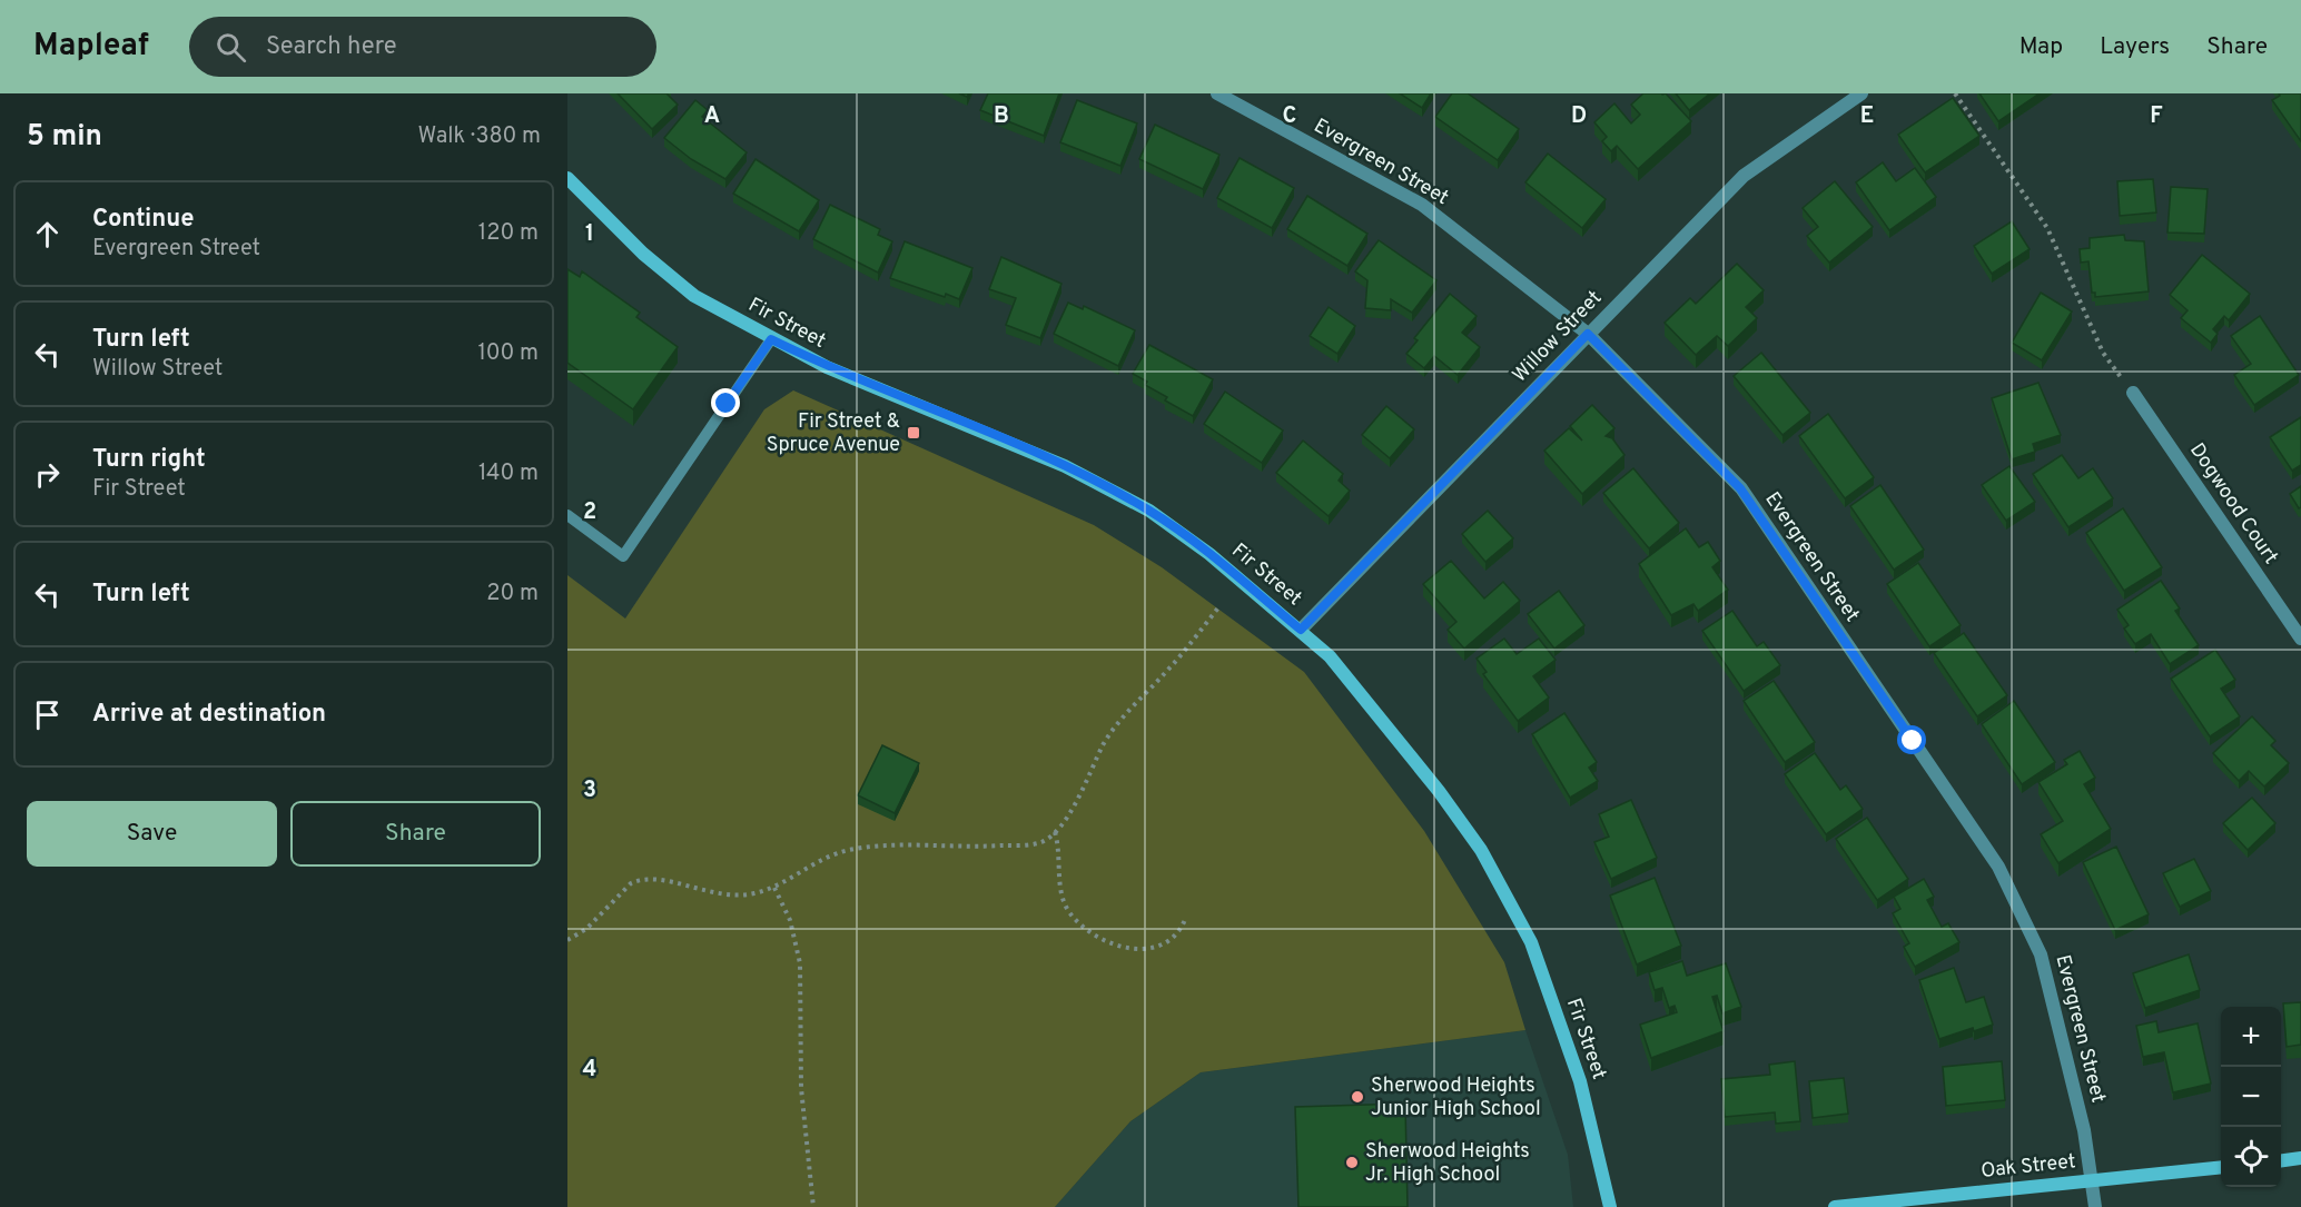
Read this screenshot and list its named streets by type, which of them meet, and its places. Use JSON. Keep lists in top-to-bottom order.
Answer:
{
  "streets": {
    "street": [
      "Evergreen Street",
      "Fir Street",
      "Willow Street",
      "Dogwood Court",
      "Oak Street"
    ]
  },
  "crossings": [
    ["Evergreen Street", "Willow Street"],
    ["Evergreen Street", "Oak Street"],
    ["Fir Street", "Willow Street"]
  ],
  "places": {
    "transit": ["Fir Street & Spruce Avenue"],
    "other": ["Sherwood Heights Junior High School", "Sherwood Heights Jr. High School"]
  },
  "page": {
    "header": "Mapleaf",
    "search": "Search here",
    "nav": ["Map", "Layers", "Share"],
    "heading": ["5 min", "Walk · 380 m"],
    "list": [
      ["Continue", "Evergreen Street", "120 m"],
      ["Turn left", "Willow Street", "100 m"],
      ["Turn right", "Fir Street", "140 m"],
      ["Turn left", "20 m"],
      "Arrive at destination"
    ],
    "buttons": ["Save", "Share"],
    "map_buttons": ["+", "−"]
  },
  "grid": {
    "columns": [
      "A",
      "B",
      "C",
      "D",
      "E",
      "F"
    ],
    "rows": [
      "1",
      "2",
      "3",
      "4"
    ]
  }
}
